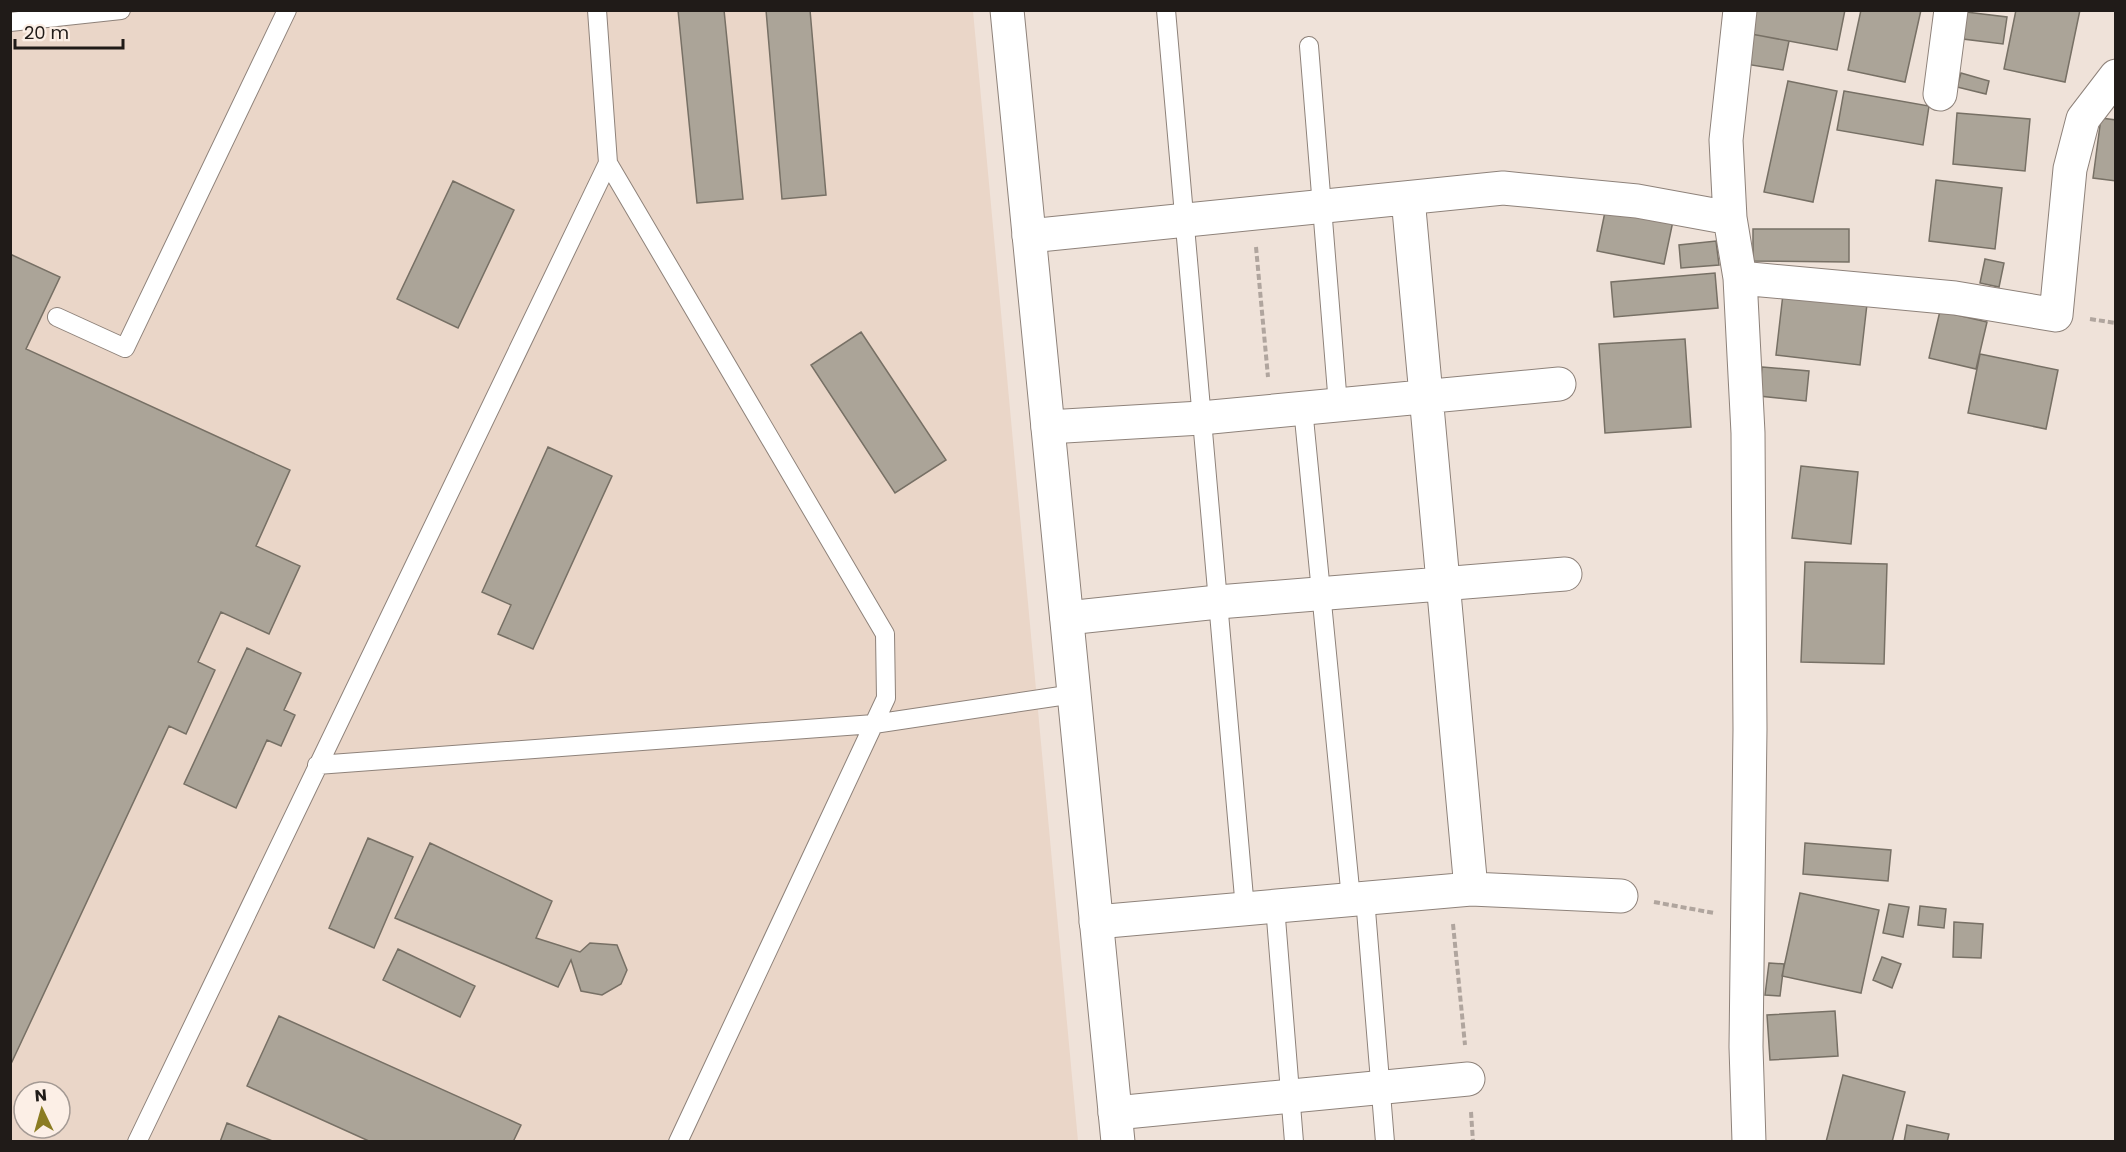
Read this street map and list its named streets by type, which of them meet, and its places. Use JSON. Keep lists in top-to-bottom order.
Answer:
{
  "scale_bar": "20 m",
  "north": "top"
}
